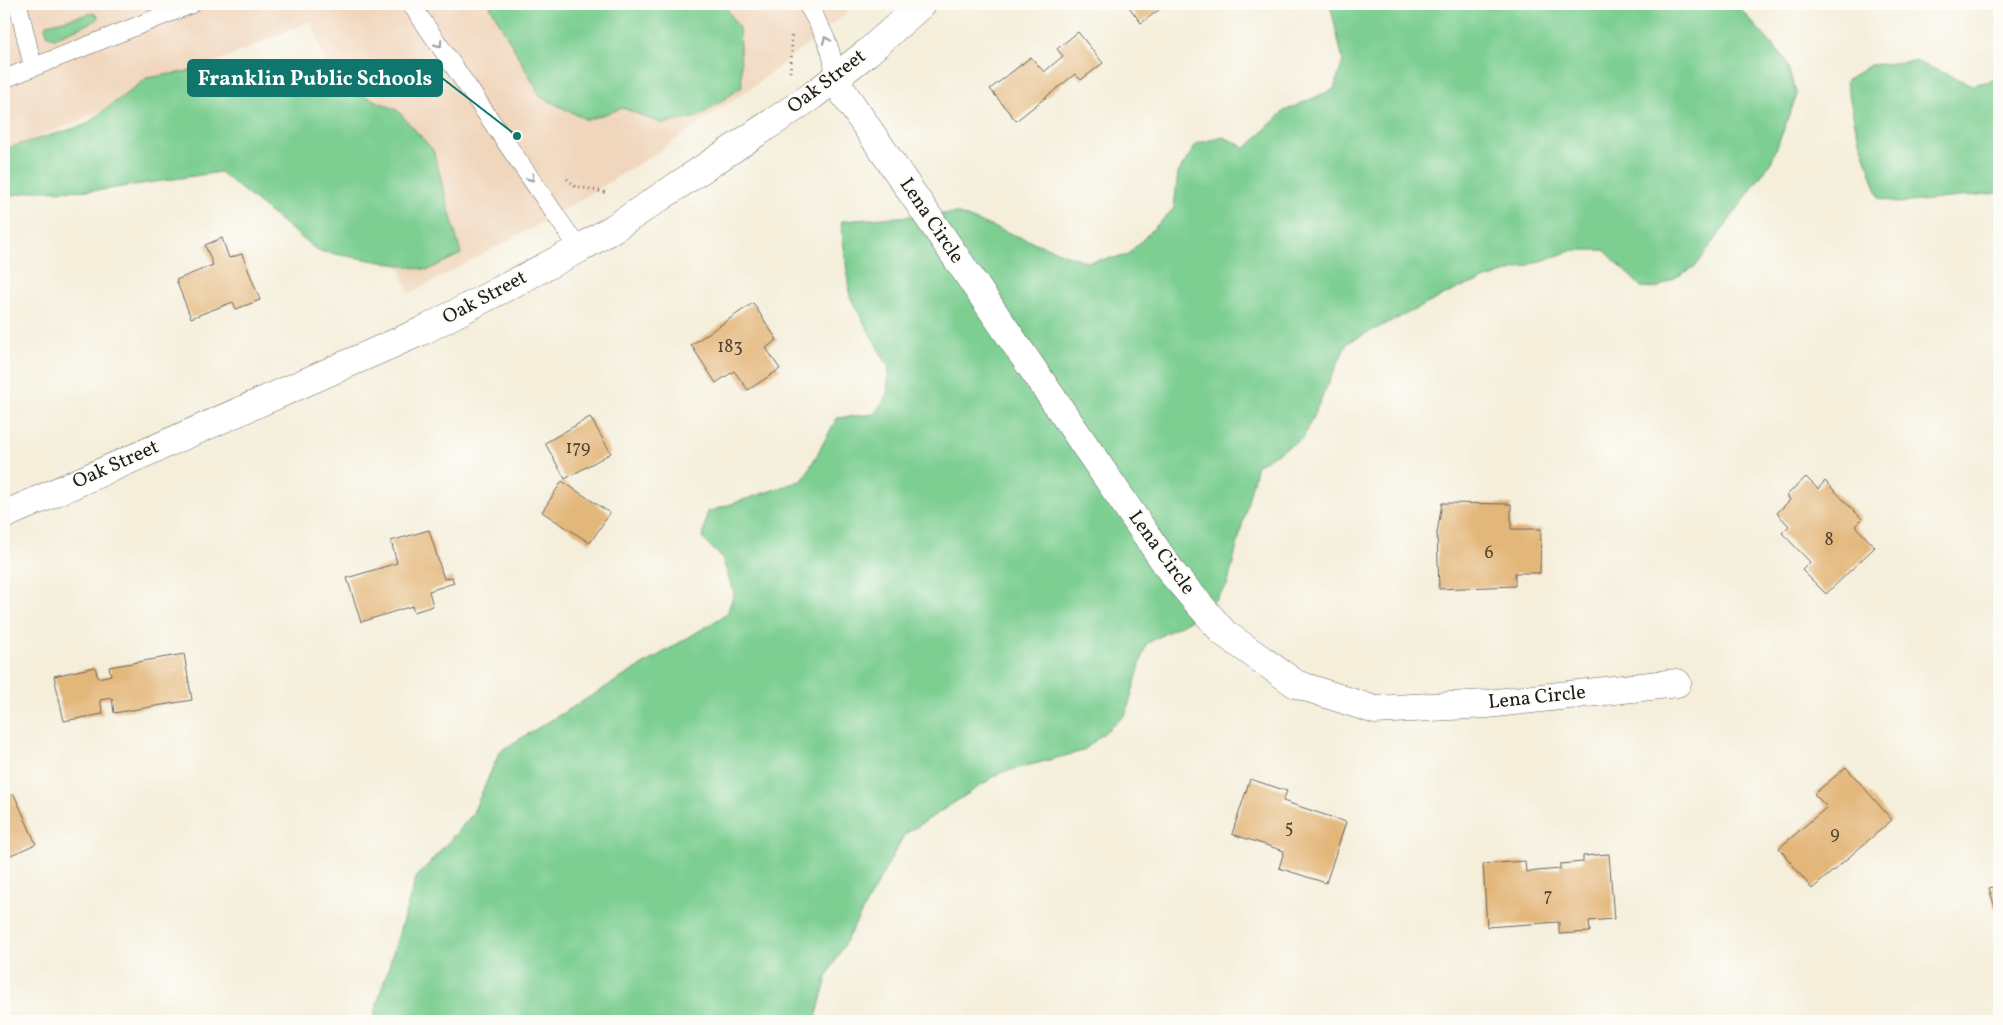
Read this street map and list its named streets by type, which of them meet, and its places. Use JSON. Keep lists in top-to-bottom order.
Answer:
{
  "streets": {
    "street": ["Oak Street", "Lena Circle"]
  },
  "crossings": [
    ["Oak Street", "Lena Circle"]
  ],
  "places": ["Franklin Public Schools"],
  "house_numbers": [
    "183",
    "179",
    "8",
    "6",
    "5",
    "9",
    "7"
  ]
}
